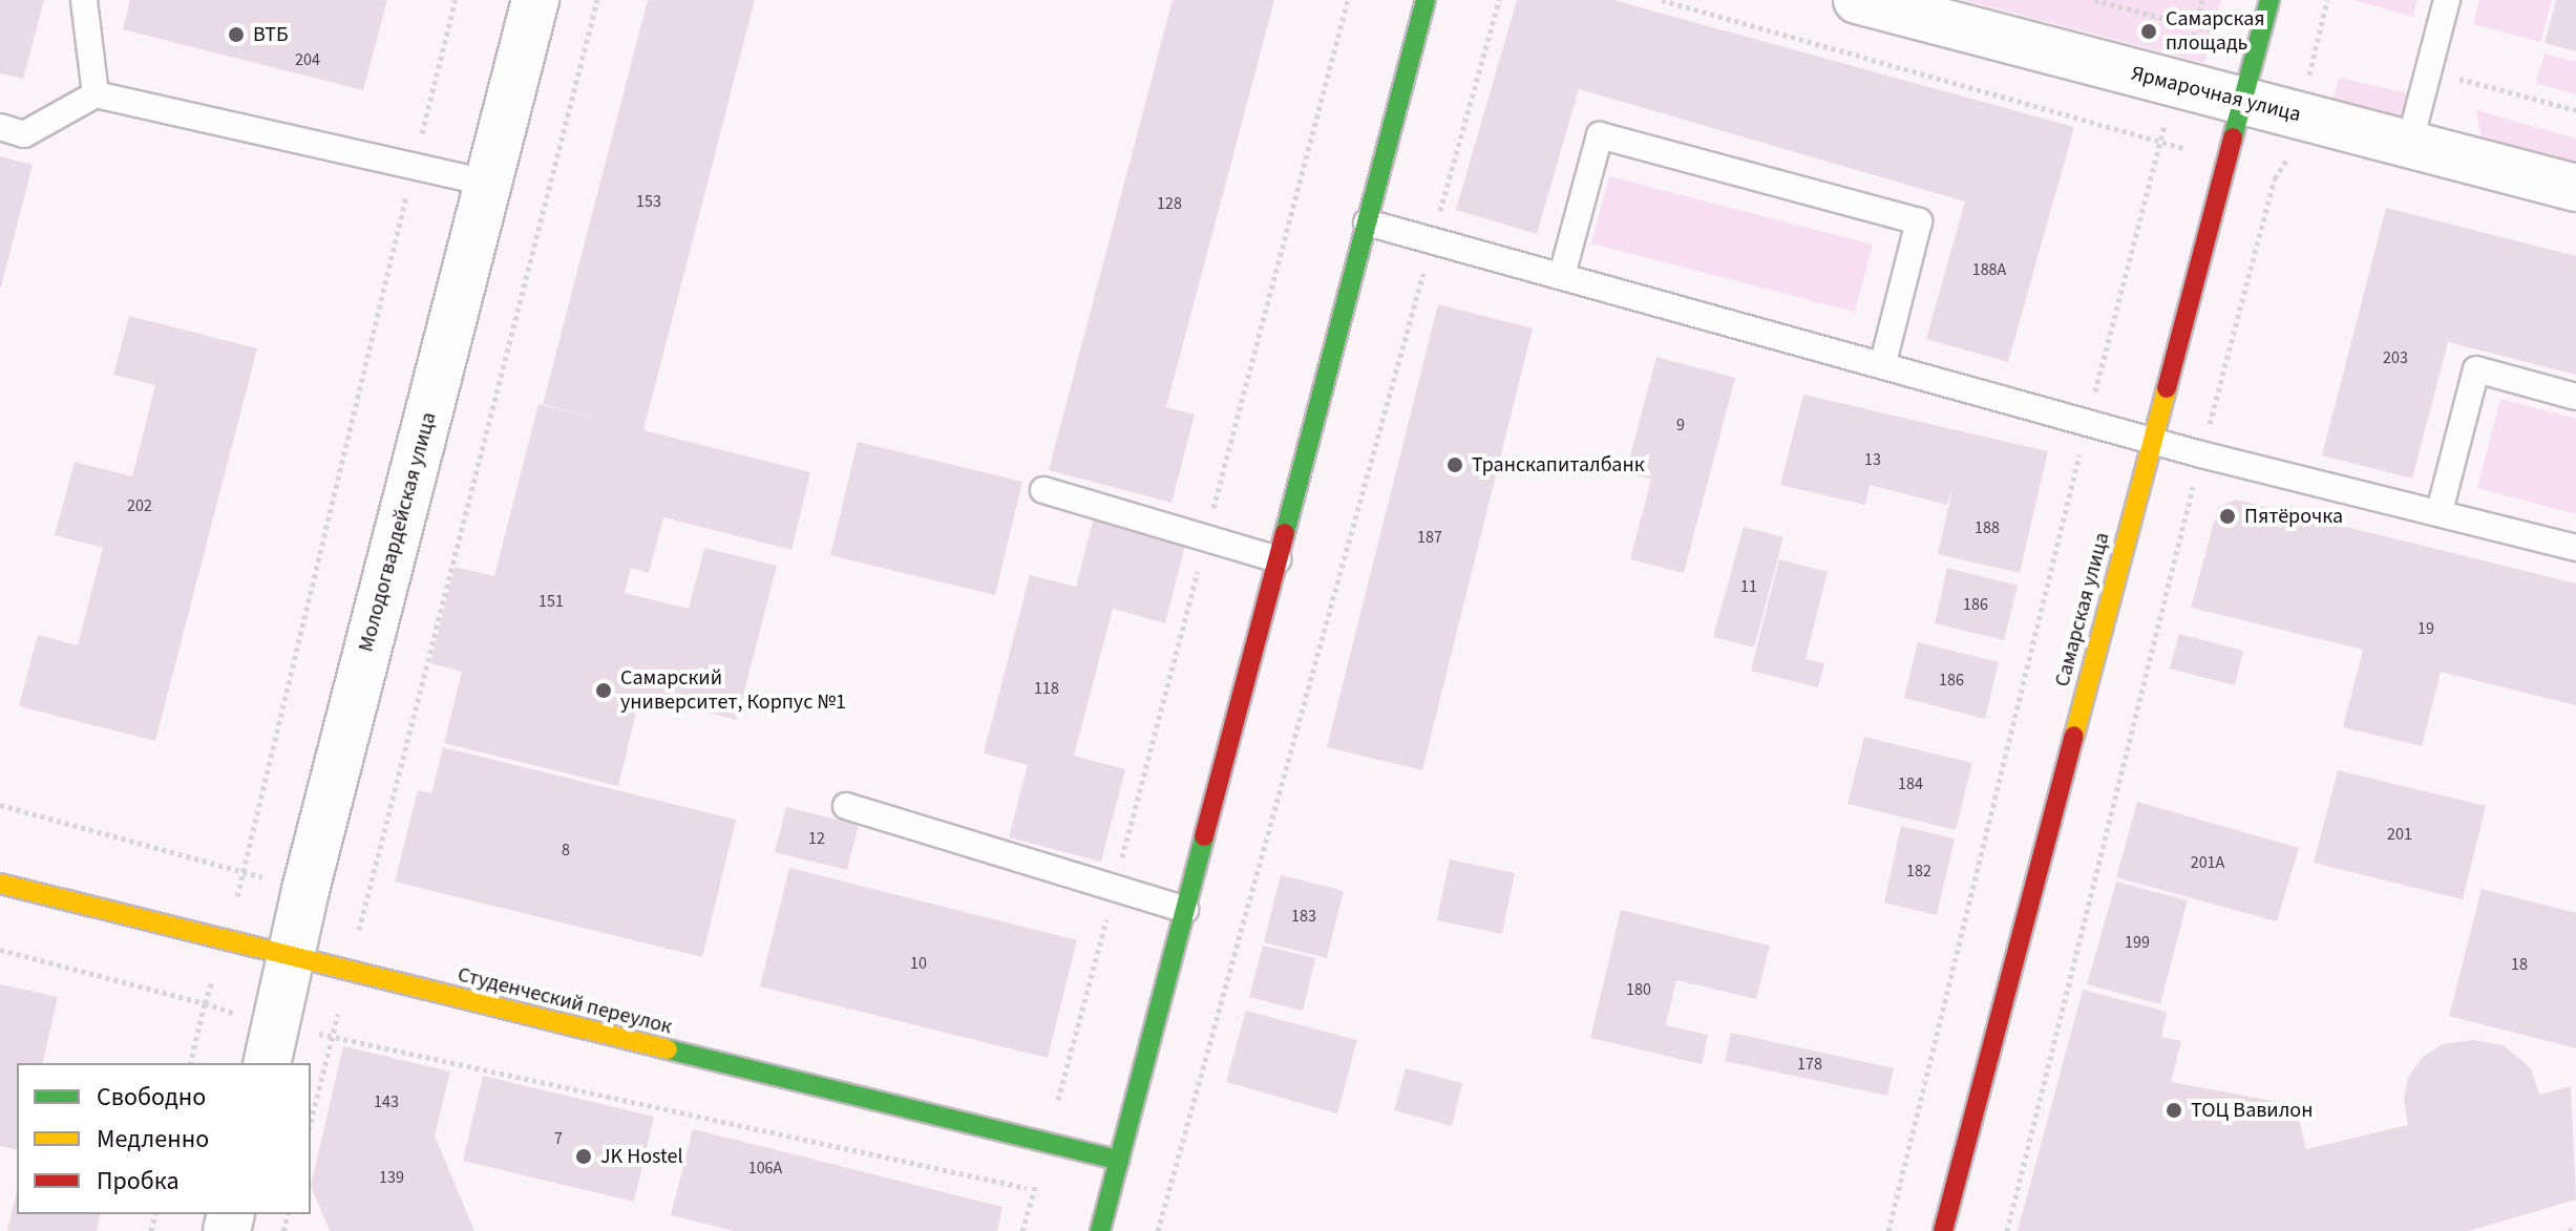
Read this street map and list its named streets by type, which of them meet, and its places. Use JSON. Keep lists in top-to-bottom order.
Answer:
{
  "streets": {
    "street": [
      "Ярмарочная улица",
      "Молодогвардейская улица",
      "Самарская улица",
      "Студенческий переулок"
    ]
  },
  "crossings": [
    ["Ярмарочная улица", "Самарская улица"],
    ["Молодогвардейская улица", "Студенческий переулок"]
  ],
  "places": [
    "Самарская площадь",
    "ВТБ",
    "Транскапиталбанк",
    "Пятёрочка",
    "Самарский университет, Корпус №1",
    "ТОЦ Вавилон",
    "JK Hostel"
  ],
  "house_numbers": [
    "204",
    "153",
    "128",
    "188А",
    "203",
    "9",
    "13",
    "202",
    "188",
    "187",
    "11",
    "151",
    "186",
    "19",
    "186",
    "118",
    "184",
    "201",
    "12",
    "8",
    "201А",
    "182",
    "183",
    "199",
    "10",
    "18",
    "180",
    "178",
    "143",
    "7",
    "106А",
    "139"
  ],
  "legend": ["Свободно", "Медленно", "Пробка"]
}
